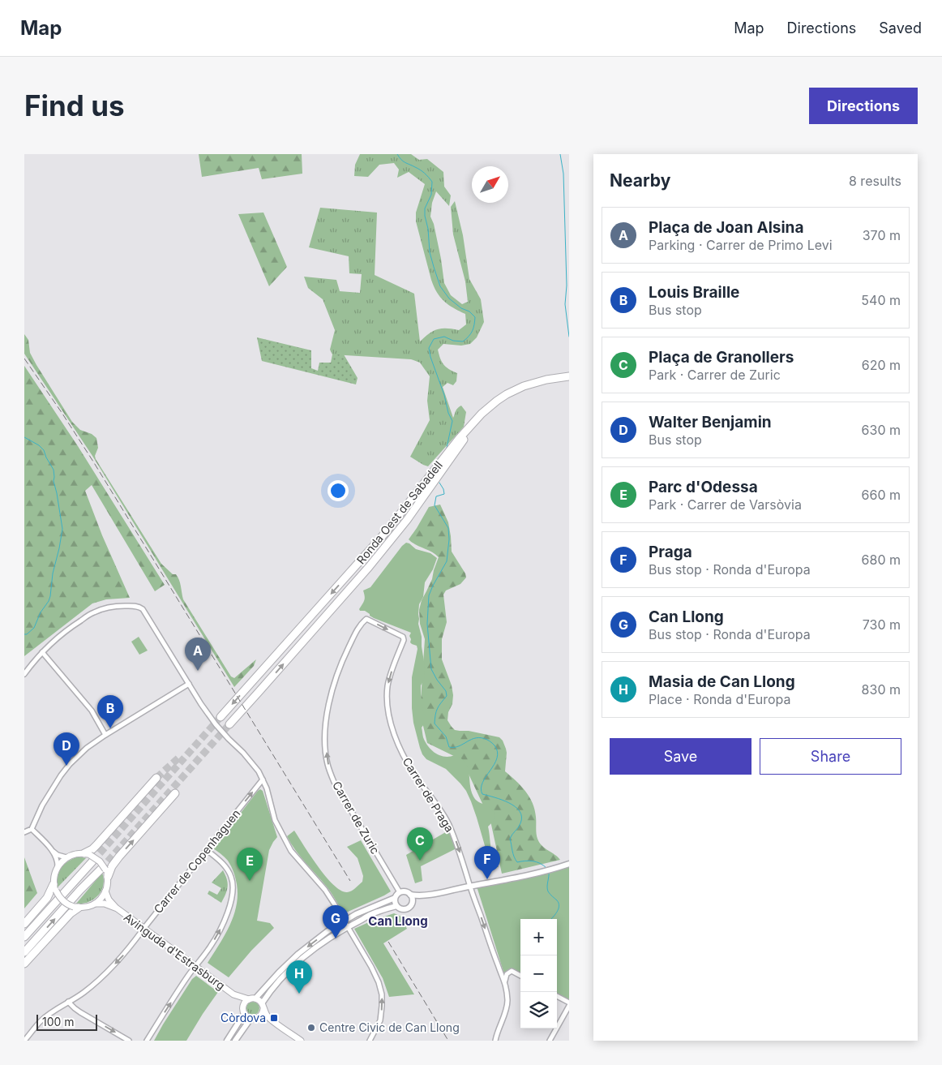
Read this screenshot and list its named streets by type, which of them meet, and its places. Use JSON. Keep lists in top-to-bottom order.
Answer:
{
  "streets": {
    "highway": ["Ronda Oest de Sabadell"],
    "main road": ["Avinguda d'Estrasburg"],
    "street": ["Carrer de Praga", "Carrer de Zuric", "Carrer de Copenhaguen"]
  },
  "crossings": [
    ["Carrer de Praga", "Carrer de Zuric"],
    ["Carrer de Copenhaguen", "Avinguda d'Estrasburg"]
  ],
  "one_way": ["Carrer de Praga"],
  "districts": ["Can Llong"],
  "places": {
    "transit": ["Còrdova"],
    "other": ["Centre Civic de Can Llong"]
  },
  "scale_bar": "100 m",
  "north": "top right",
  "page": {
    "header": "Map",
    "nav": ["Map", "Directions", "Saved"],
    "buttons": [
      "Directions",
      ["Save", "Share"]
    ],
    "title": "Find us",
    "heading": ["Nearby", "8 results"],
    "list": [
      {
        "mark": "A",
        "name": "Plaça de Joan Alsina",
        "note": "Parking · Carrer de Primo Levi",
        "value": "370 m"
      },
      {
        "mark": "B",
        "name": "Louis Braille",
        "note": "Bus stop",
        "value": "540 m"
      },
      {
        "mark": "C",
        "name": "Plaça de Granollers",
        "note": "Park · Carrer de Zuric",
        "value": "620 m"
      },
      {
        "mark": "D",
        "name": "Walter Benjamin",
        "note": "Bus stop",
        "value": "630 m"
      },
      {
        "mark": "E",
        "name": "Parc d'Odessa",
        "note": "Park · Carrer de Varsòvia",
        "value": "660 m"
      },
      {
        "mark": "F",
        "name": "Praga",
        "note": "Bus stop · Ronda d'Europa",
        "value": "680 m"
      },
      {
        "mark": "G",
        "name": "Can Llong",
        "note": "Bus stop · Ronda d'Europa",
        "value": "730 m"
      },
      {
        "mark": "H",
        "name": "Masia de Can Llong",
        "note": "Place · Ronda d'Europa",
        "value": "830 m"
      }
    ],
    "pins": [
      "A",
      "B",
      "D",
      "C",
      "F",
      "E",
      "G",
      "H"
    ],
    "map_buttons": ["+", "−"],
    "scale": "100 m"
  }
}
